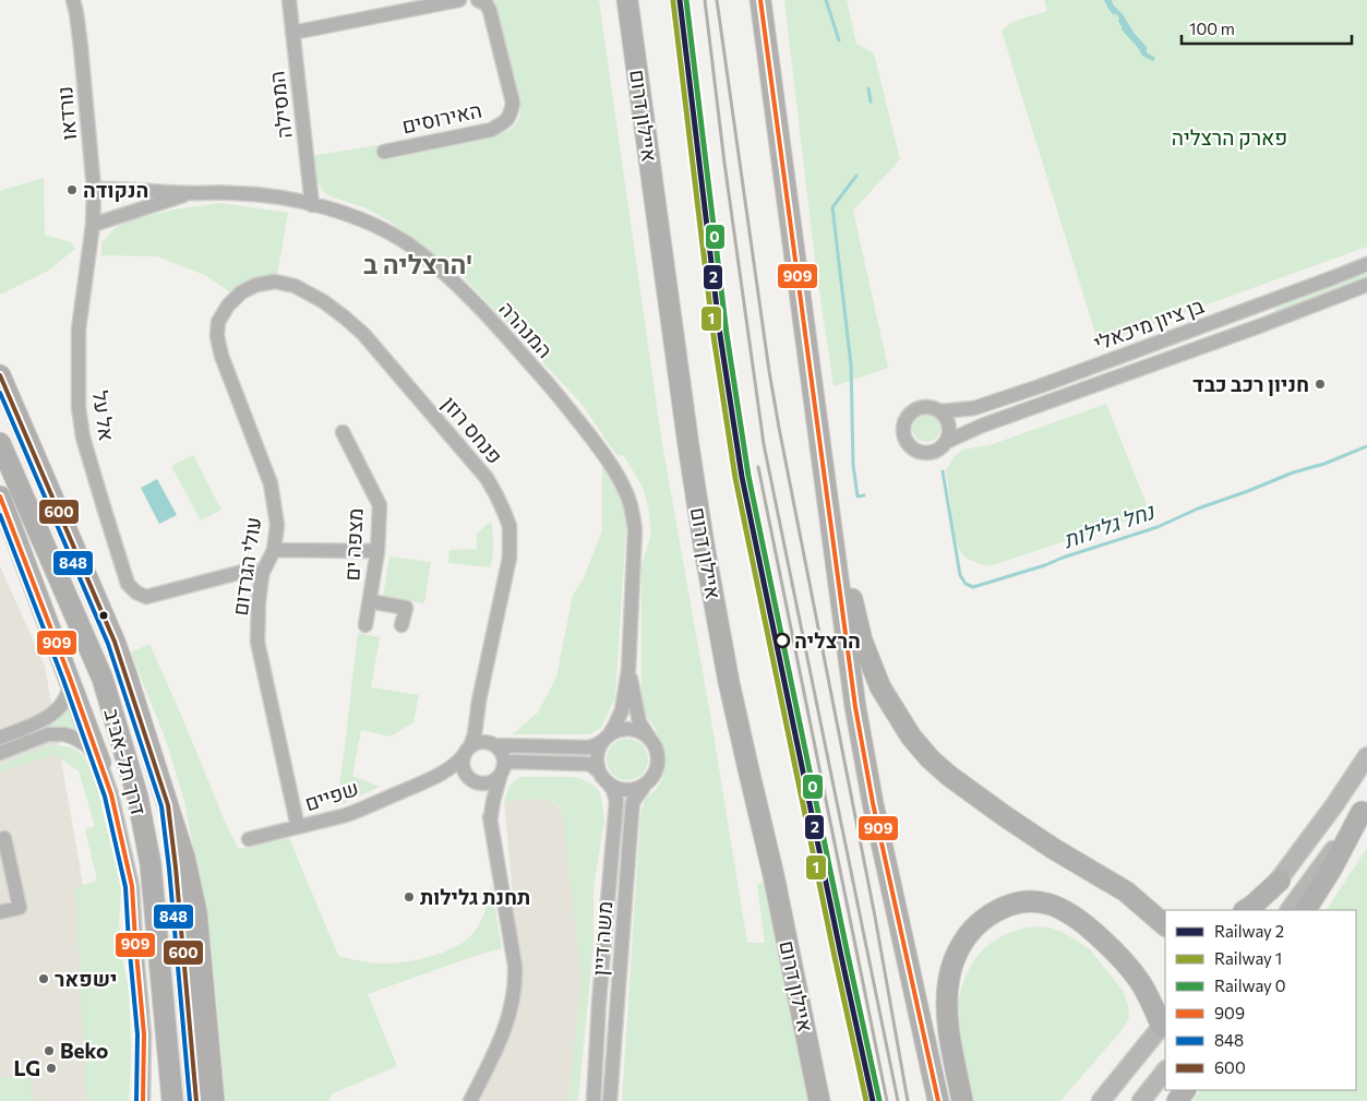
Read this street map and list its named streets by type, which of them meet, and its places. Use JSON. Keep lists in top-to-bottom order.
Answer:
{
  "streets": {
    "highway": ["איילון דרום", "דרך תל-אביב"],
    "street": [
      "המסילה",
      "נורדאו",
      "האירוסים",
      "בן ציון מיכאלי",
      "המנהרה",
      "אל על",
      "פנחס רוזן",
      "מצפה ים",
      "עולי הגרדום",
      "שפיים",
      "משה דיין"
    ]
  },
  "crossings": [
    ["המסילה", "המנהרה"],
    ["נורדאו", "המנהרה"],
    ["נורדאו", "אל על"],
    ["המנהרה", "אל על"],
    ["המנהרה", "שפיים"],
    ["המנהרה", "משה דיין"],
    ["אל על", "עולי הגרדום"],
    ["פנחס רוזן", "עולי הגרדום"],
    ["פנחס רוזן", "שפיים"],
    ["עולי הגרדום", "שפיים"],
    ["שפיים", "משה דיין"]
  ],
  "districts": ["הרצליה ב'"],
  "water": ["נחל גלילות"],
  "parks": ["פארק הרצליה"],
  "places": [
    "הנקודה",
    "חניון רכב כבד",
    "הרצליה",
    "תחנת גלילות",
    "ישפאר",
    "Beko",
    "LG"
  ],
  "lines": [
    "rail line 2",
    "rail line 0",
    "transit line 909",
    "rail line 1",
    "transit line 600",
    "transit line 848"
  ],
  "legend": [
    "Railway 2",
    "Railway 1",
    "Railway 0",
    "909",
    "848",
    "600"
  ],
  "scale_bar": "100 m"
}
